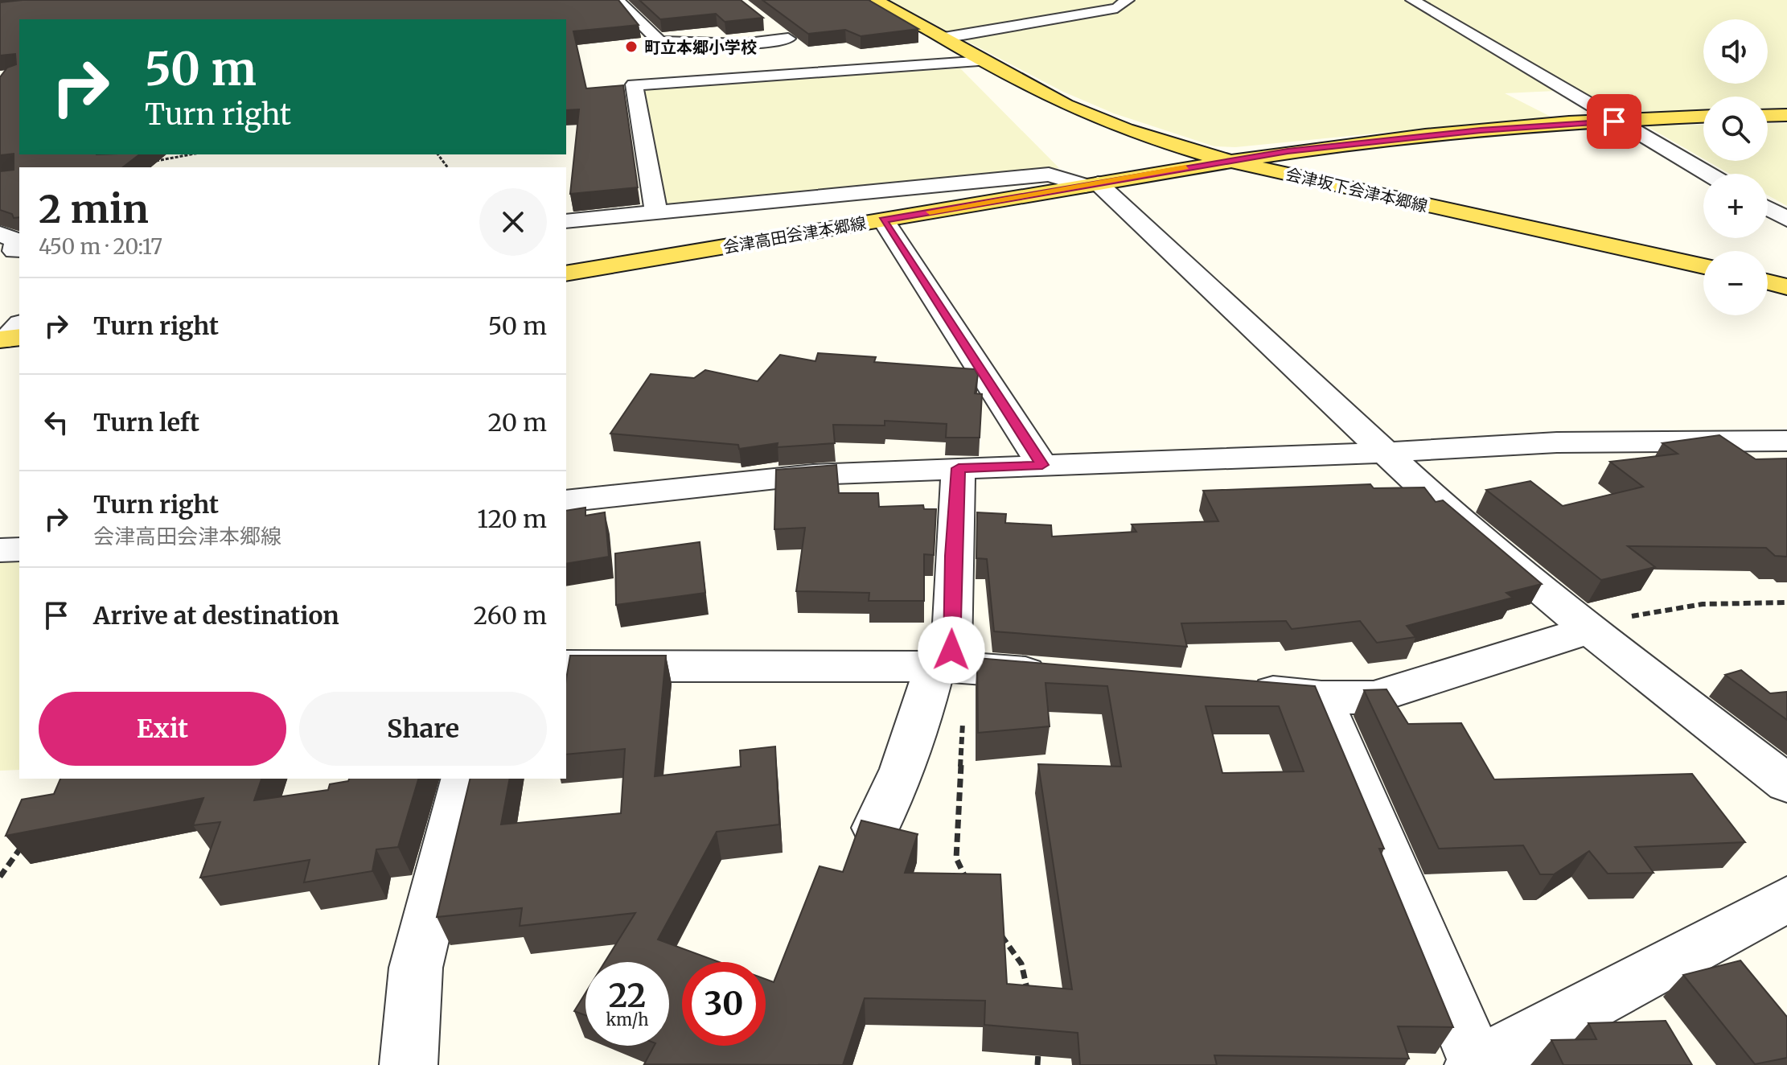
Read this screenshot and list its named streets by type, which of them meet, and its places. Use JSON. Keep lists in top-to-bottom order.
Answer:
{
  "streets": {
    "main road": ["会津坂下会津本郷線", "会津高田会津本郷線"]
  },
  "crossings": [
    ["会津坂下会津本郷線", "会津高田会津本郷線"]
  ],
  "places": ["町立本郷小学校"],
  "page": {
    "map_buttons": ["+", "−"],
    "turn": ["50 m", "Turn right"],
    "heading": ["2 min", "450 m · 20:17"],
    "list": [
      {
        "name": "Turn right",
        "value": "50 m"
      },
      {
        "name": "Turn left",
        "value": "20 m"
      },
      {
        "name": "Turn right",
        "note": "会津高田会津本郷線",
        "value": "120 m"
      },
      {
        "name": "Arrive at destination",
        "value": "260 m"
      }
    ],
    "buttons": ["Exit", "Share"],
    "speed": "22 km/h",
    "limit": "30"
  }
}
